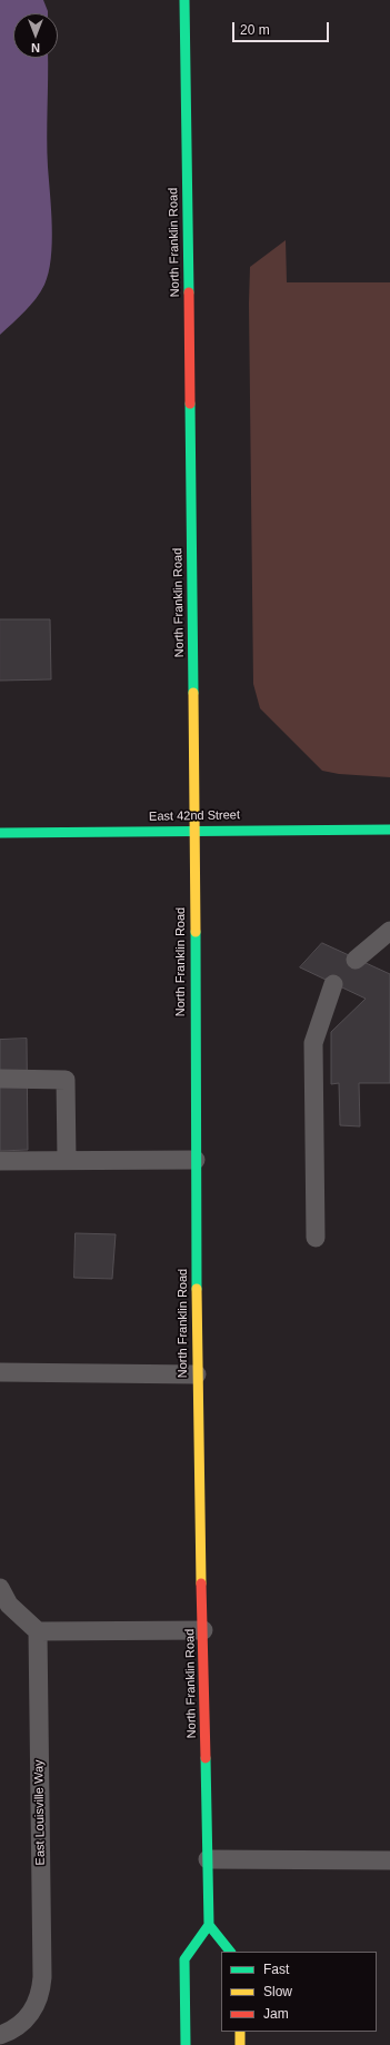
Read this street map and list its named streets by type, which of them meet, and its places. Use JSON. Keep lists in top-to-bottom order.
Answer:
{
  "streets": {
    "main road": ["North Franklin Road", "East 42nd Street"],
    "lane": ["East Louisville Way"]
  },
  "crossings": [
    ["North Franklin Road", "East 42nd Street"]
  ],
  "legend": ["Fast", "Slow", "Jam"],
  "scale_bar": "20 m",
  "north": "bottom"
}
